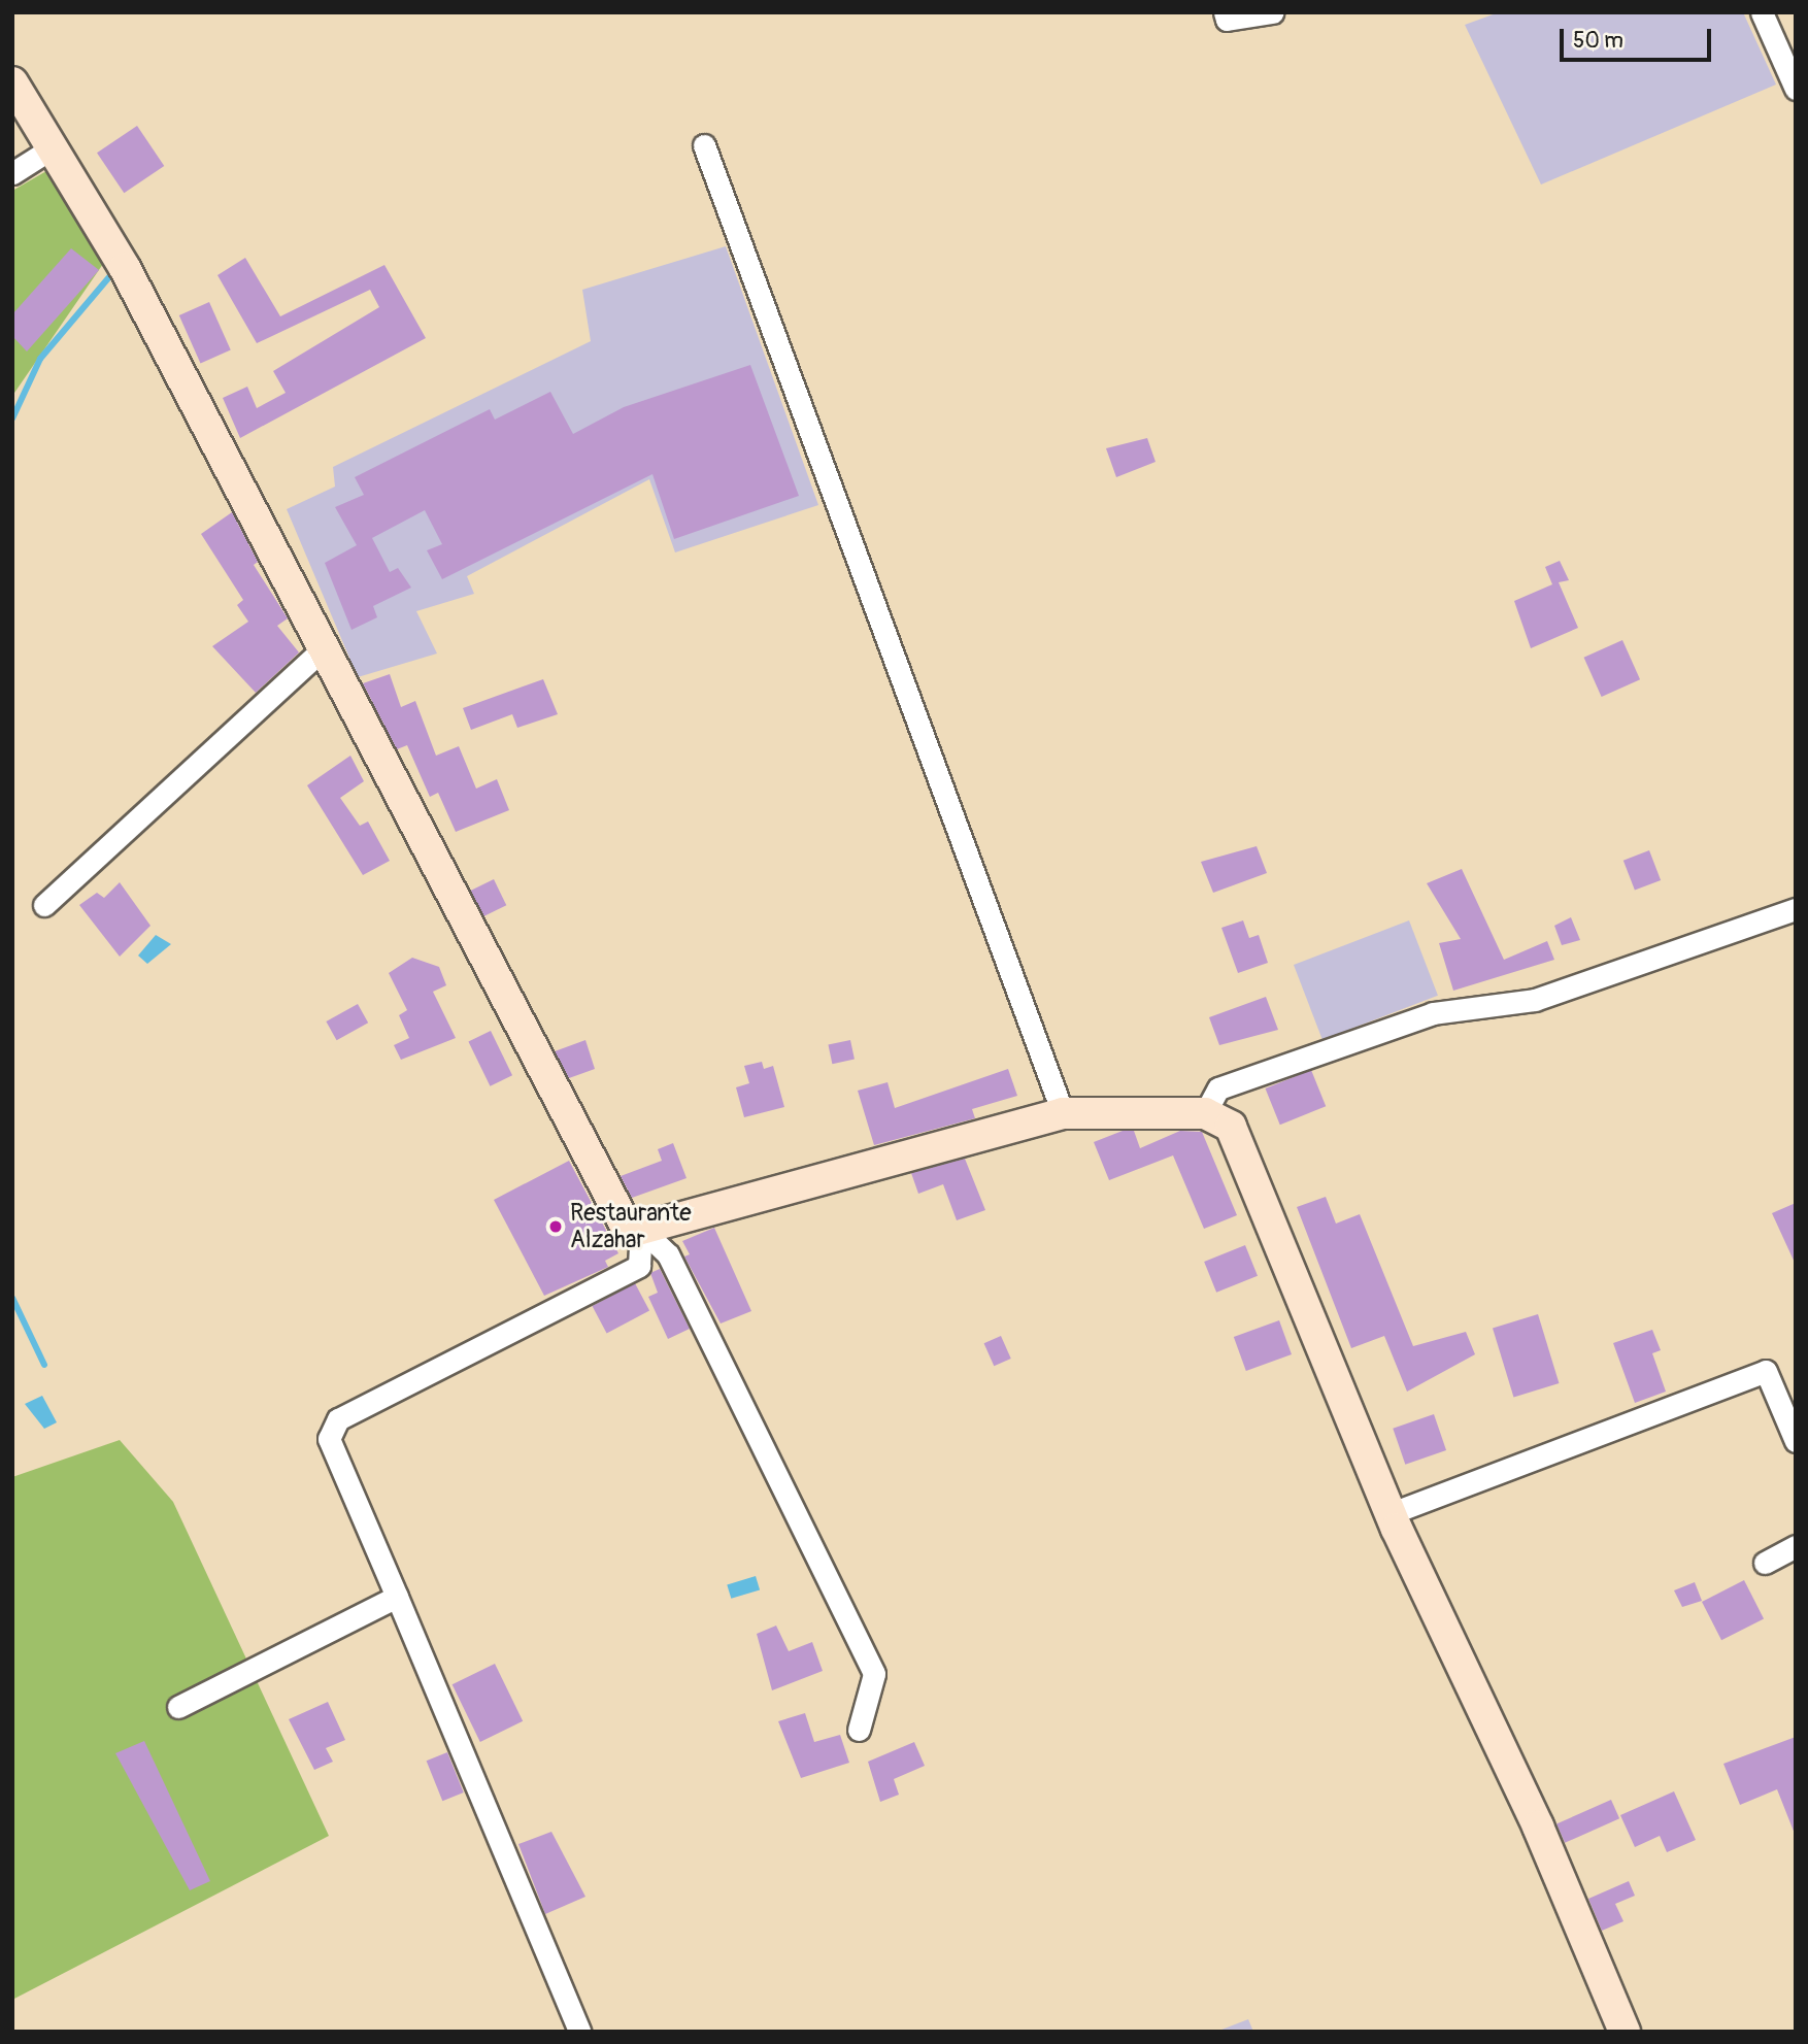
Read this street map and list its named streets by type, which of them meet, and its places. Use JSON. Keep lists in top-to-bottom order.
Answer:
{
  "places": ["Restaurante Alzahar"],
  "scale_bar": "50 m"
}
